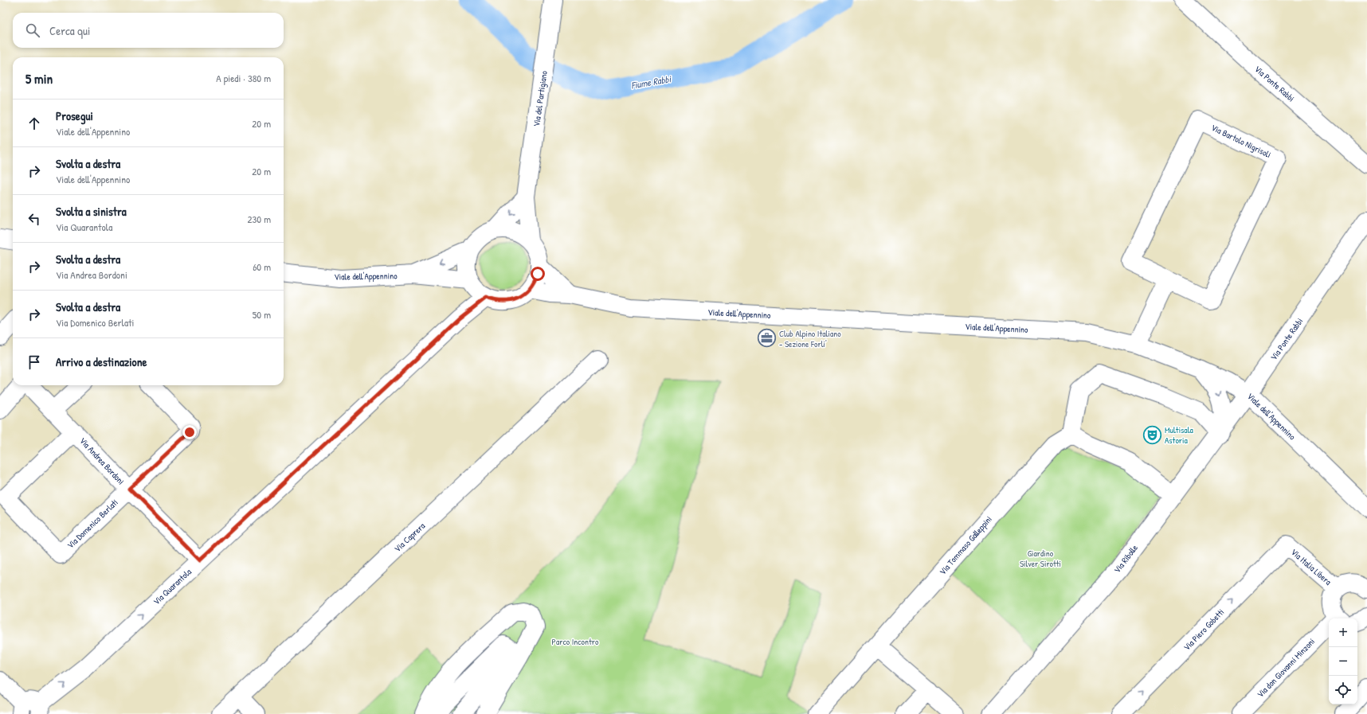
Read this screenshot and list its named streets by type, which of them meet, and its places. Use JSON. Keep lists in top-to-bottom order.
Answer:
{
  "streets": {
    "street": [
      "Via Ponte Rabbi",
      "Via del Partigiano",
      "Via Bartolo Nigrisoli",
      "Viale dell'Appennino",
      "Via Andrea Bordoni",
      "Via Domenico Berlati",
      "Via Caprera",
      "Via Tommaso Galleppini",
      "Via Ribolle",
      "Via Italia Libera",
      "Via Quarantola",
      "Via Piero Gobetti",
      "Via don Giovanni Minzoni"
    ]
  },
  "crossings": [
    ["Via Ponte Rabbi", "Viale dell'Appennino"],
    ["Via Ponte Rabbi", "Via Ribolle"],
    ["Via del Partigiano", "Viale dell'Appennino"],
    ["Via del Partigiano", "Via Quarantola"],
    ["Viale dell'Appennino", "Via Ribolle"],
    ["Viale dell'Appennino", "Via Quarantola"],
    ["Via Andrea Bordoni", "Via Domenico Berlati"],
    ["Via Andrea Bordoni", "Via Quarantola"],
    ["Via Italia Libera", "Via Piero Gobetti"]
  ],
  "one_way": ["Via Quarantola", "Via Piero Gobetti"],
  "water": ["Fiume Rabbi"],
  "parks": ["Giardino Silver Sirotti", "Parco Incontro"],
  "places": {
    "office": ["Club Alpino Italiano - Sezione Forli'"],
    "theatre": ["Multisala Astoria"]
  },
  "page": {
    "search": "Cerca qui",
    "heading": ["5 min", "A piedi · 380 m"],
    "list": [
      ["Prosegui", "Viale dell'Appennino", "20 m"],
      ["Svolta a destra", "Viale dell'Appennino", "20 m"],
      ["Svolta a sinistra", "Via Quarantola", "230 m"],
      ["Svolta a destra", "Via Andrea Bordoni", "60 m"],
      ["Svolta a destra", "Via Domenico Berlati", "50 m"],
      "Arrivo a destinazione"
    ],
    "map_buttons": ["+", "−"]
  }
}
